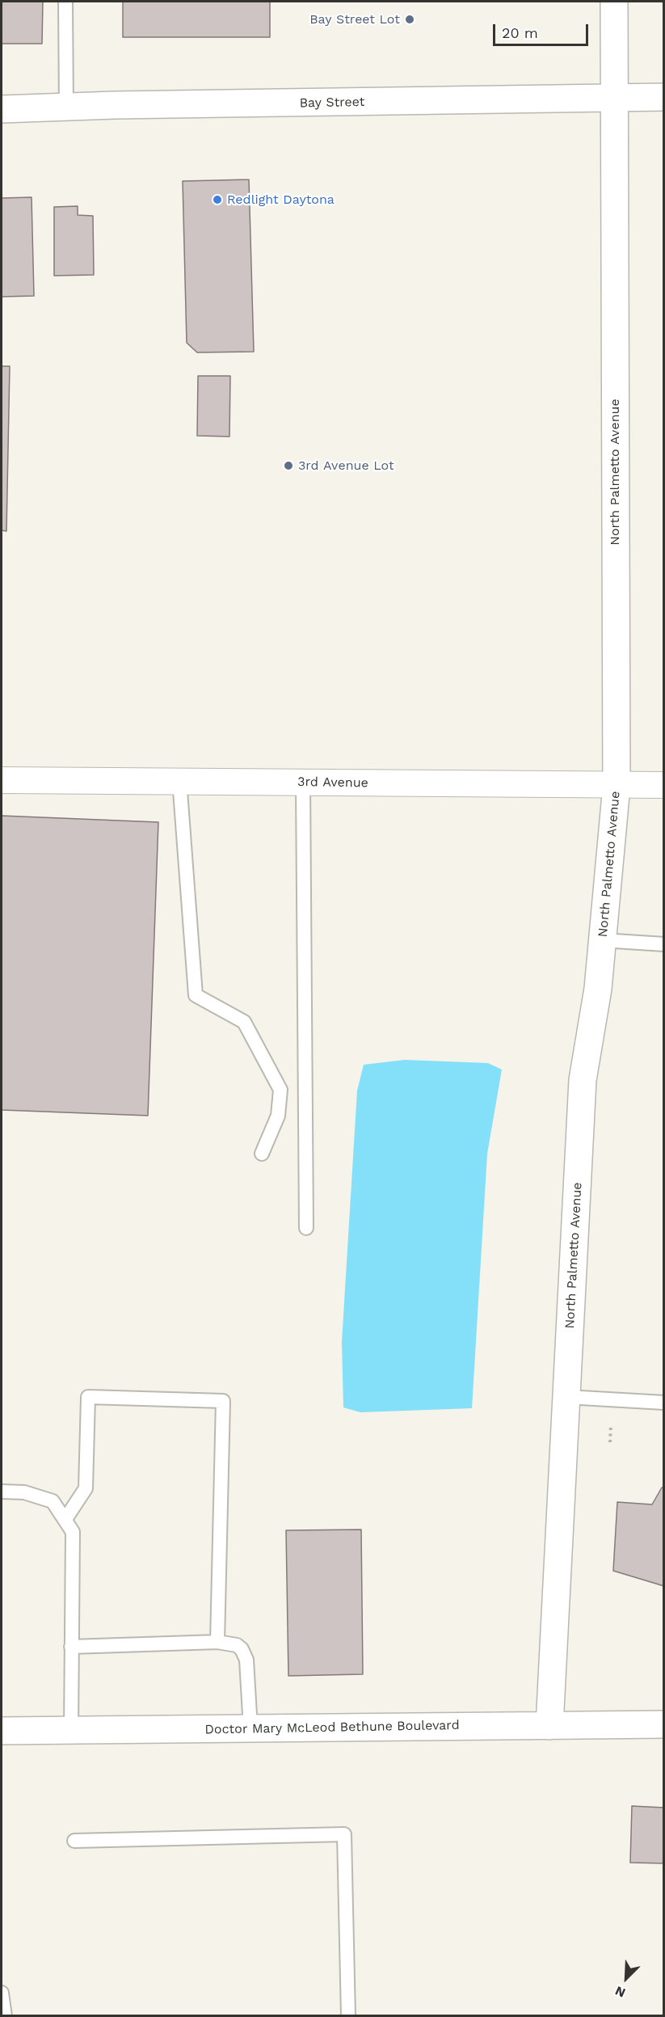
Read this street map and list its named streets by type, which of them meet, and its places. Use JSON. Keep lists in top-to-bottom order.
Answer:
{
  "streets": {
    "street": [
      "Bay Street",
      "North Palmetto Avenue",
      "3rd Avenue",
      "Doctor Mary McLeod Bethune Boulevard"
    ]
  },
  "crossings": [
    ["Bay Street", "North Palmetto Avenue"],
    ["North Palmetto Avenue", "3rd Avenue"],
    ["North Palmetto Avenue", "Doctor Mary McLeod Bethune Boulevard"]
  ],
  "places": ["Bay Street Lot", "Redlight Daytona", "3rd Avenue Lot"],
  "scale_bar": "20 m",
  "north": "bottom left"
}
